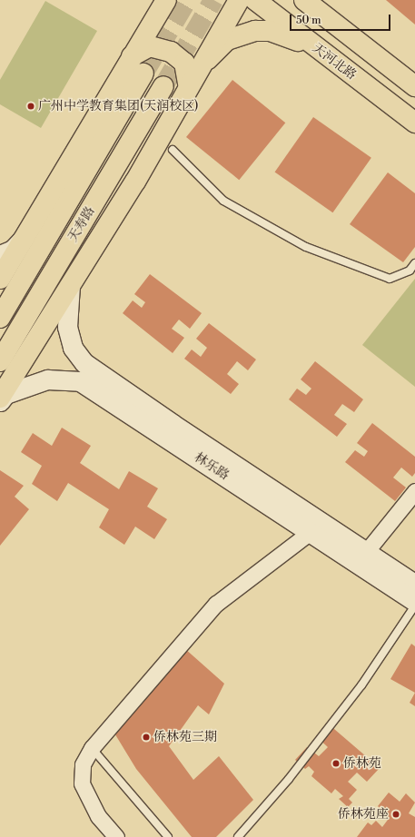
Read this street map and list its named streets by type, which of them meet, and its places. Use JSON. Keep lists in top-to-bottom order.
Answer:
{
  "streets": {
    "main road": ["天河北路", "天寿路"],
    "street": ["林乐路"]
  },
  "places": [
    "广州中学教育集团(天润校区)",
    "侨林苑三期",
    "侨林苑",
    "侨林苑座"
  ],
  "scale_bar": "50 m"
}
